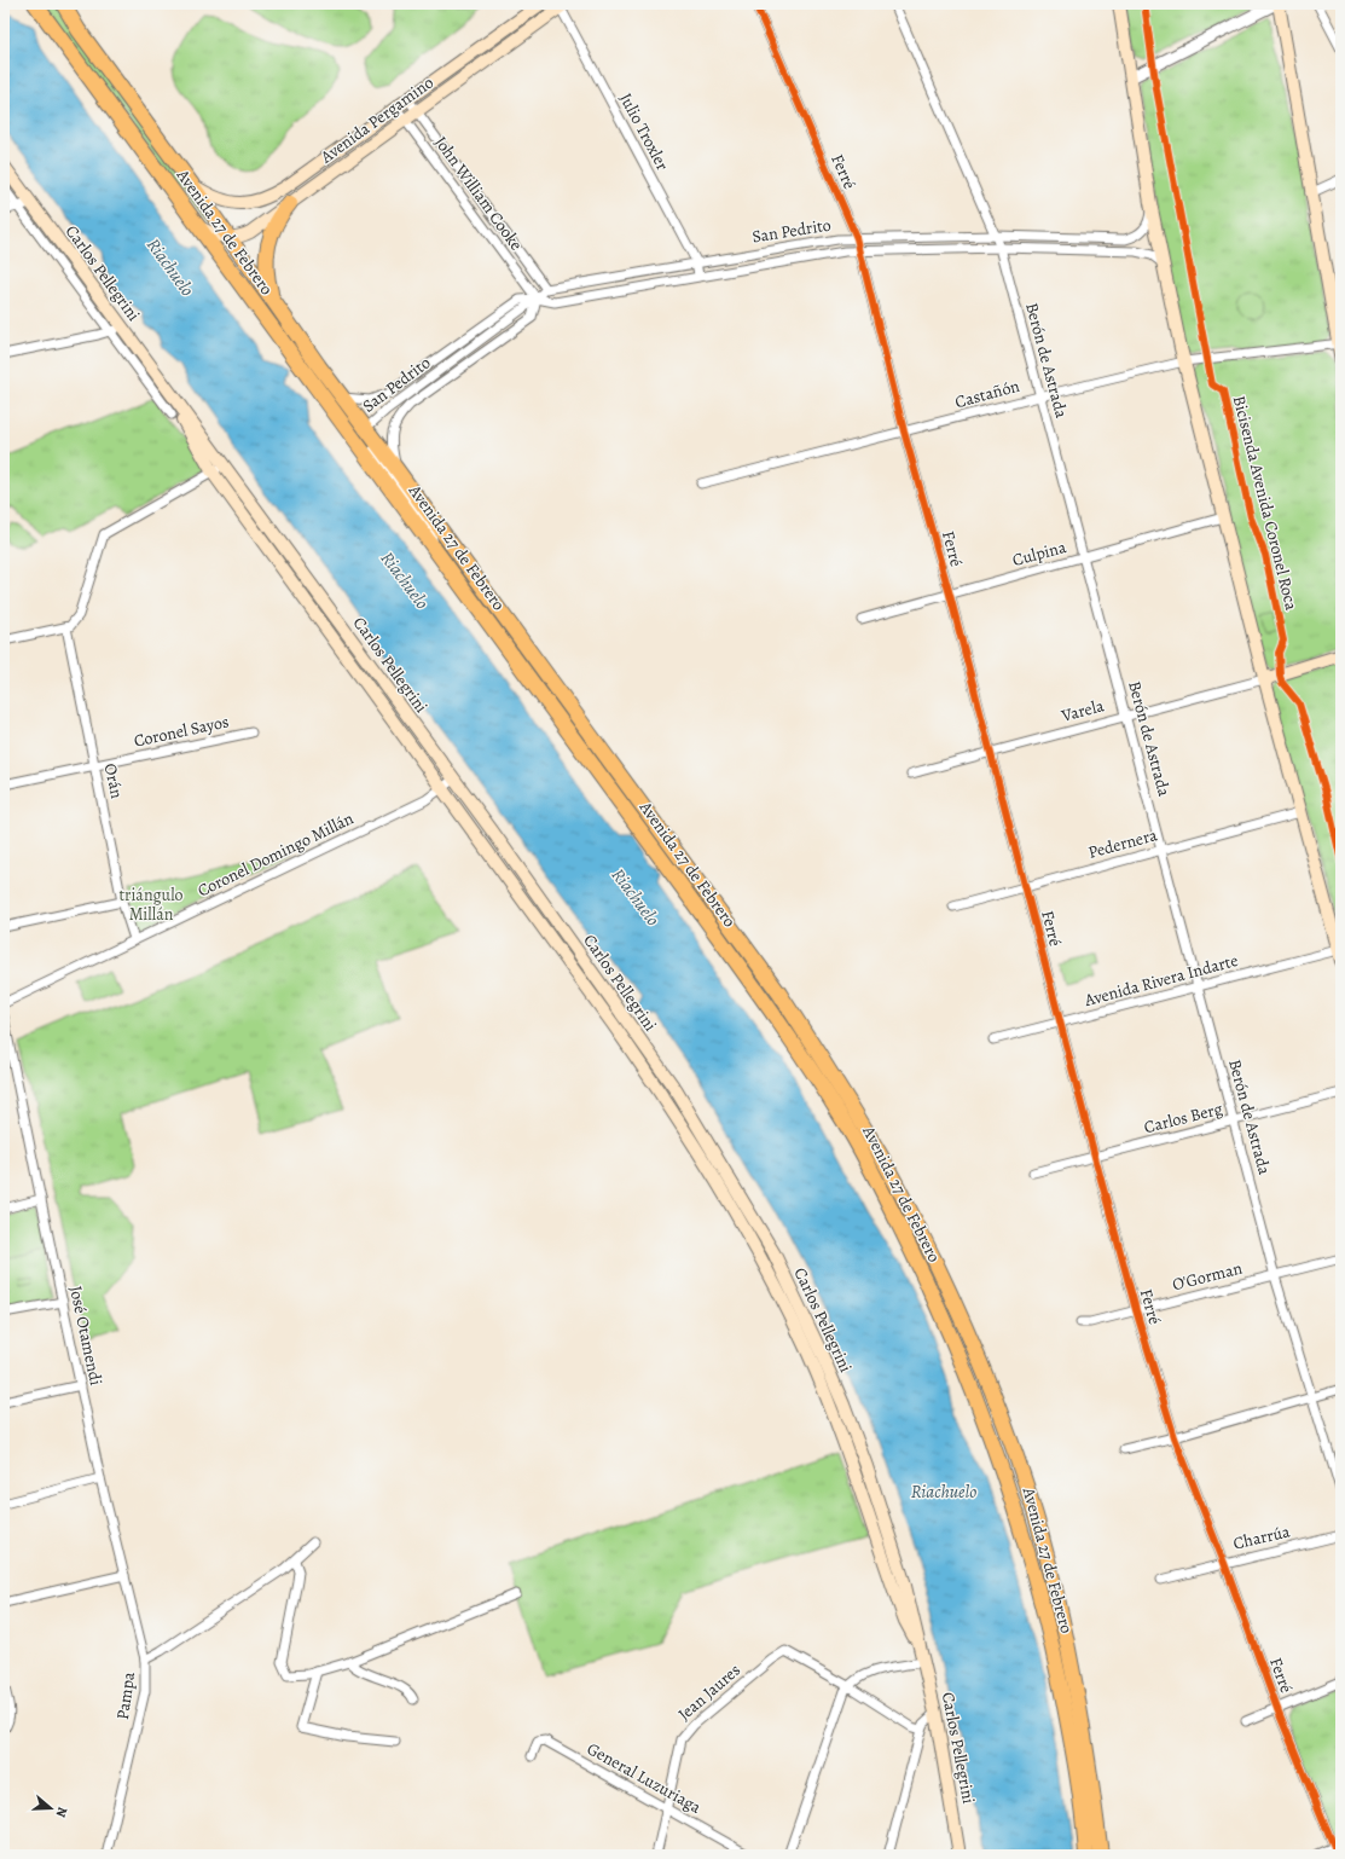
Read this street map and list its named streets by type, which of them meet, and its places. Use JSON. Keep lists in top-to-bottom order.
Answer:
{
  "streets": {
    "main road": ["Avenida Pergamino", "Avenida 27 de Febrero", "Carlos Pellegrini"],
    "street": [
      "Julio Troxler",
      "Ferré",
      "John William Cooke",
      "San Pedrito",
      "Berón de Astrada",
      "Castañón",
      "Culpina",
      "Varela",
      "Coronel Sayos",
      "Orán",
      "Pedernera",
      "Coronel Domingo Millán",
      "Avenida Rivera Indarte",
      "Carlos Berg",
      "O'Gorman",
      "José Otamendi",
      "Charrúa",
      "Jean Jaures",
      "Pampa",
      "General Luzuriaga"
    ],
    "cycle path": ["Bicisenda Avenida Coronel Roca"]
  },
  "crossings": [
    ["Avenida Pergamino", "Julio Troxler"],
    ["Avenida Pergamino", "John William Cooke"],
    ["Avenida Pergamino", "Avenida 27 de Febrero"],
    ["Julio Troxler", "San Pedrito"],
    ["Ferré", "San Pedrito"],
    ["Ferré", "Castañón"],
    ["Ferré", "Culpina"],
    ["Ferré", "Varela"],
    ["Ferré", "Pedernera"],
    ["Ferré", "Avenida Rivera Indarte"],
    ["Ferré", "Carlos Berg"],
    ["Ferré", "O'Gorman"],
    ["Ferré", "Charrúa"],
    ["John William Cooke", "San Pedrito"],
    ["San Pedrito", "Avenida 27 de Febrero"],
    ["San Pedrito", "Berón de Astrada"],
    ["Carlos Pellegrini", "Coronel Domingo Millán"],
    ["Berón de Astrada", "Castañón"],
    ["Berón de Astrada", "Culpina"],
    ["Berón de Astrada", "Varela"],
    ["Berón de Astrada", "Pedernera"],
    ["Berón de Astrada", "Avenida Rivera Indarte"],
    ["Berón de Astrada", "Carlos Berg"],
    ["Berón de Astrada", "O'Gorman"],
    ["Coronel Sayos", "Orán"],
    ["Orán", "Coronel Domingo Millán"],
    ["José Otamendi", "Pampa"],
    ["Jean Jaures", "General Luzuriaga"]
  ],
  "water": ["Riachuelo"],
  "parks": ["triángulo Millán"],
  "north": "right"
}
